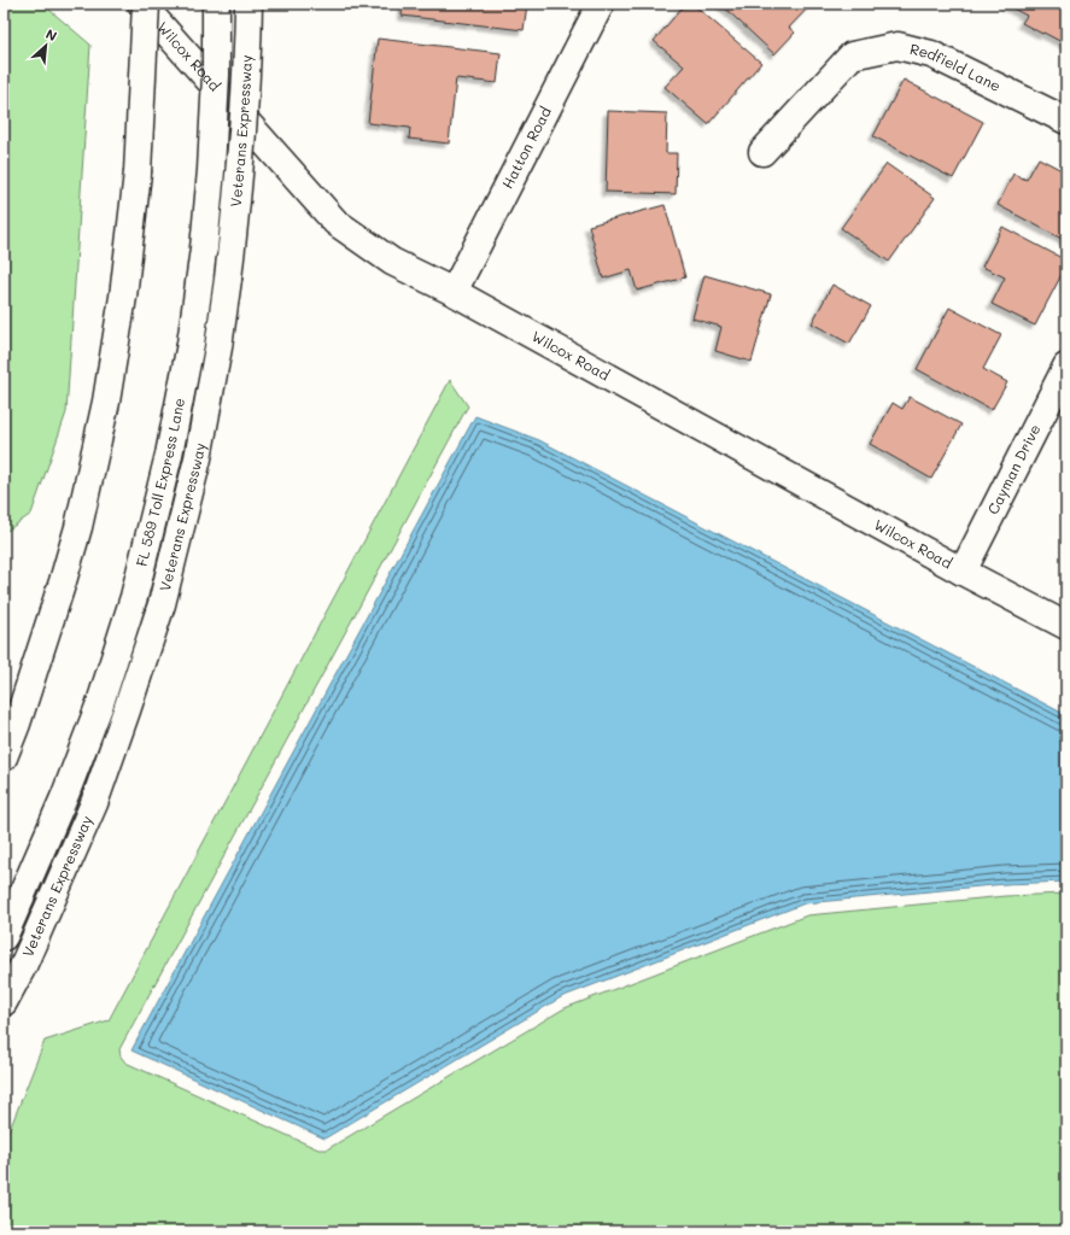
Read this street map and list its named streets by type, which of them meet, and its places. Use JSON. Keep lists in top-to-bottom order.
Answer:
{
  "streets": {
    "main road": [
      "Wilcox Road",
      "Redfield Lane",
      "Veterans Expressway",
      "Hatton Road",
      "Cayman Drive",
      "FL 589 Toll Express Lane"
    ]
  },
  "crossings": [
    ["Wilcox Road", "Hatton Road"],
    ["Wilcox Road", "Cayman Drive"]
  ],
  "north": "top right"
}
